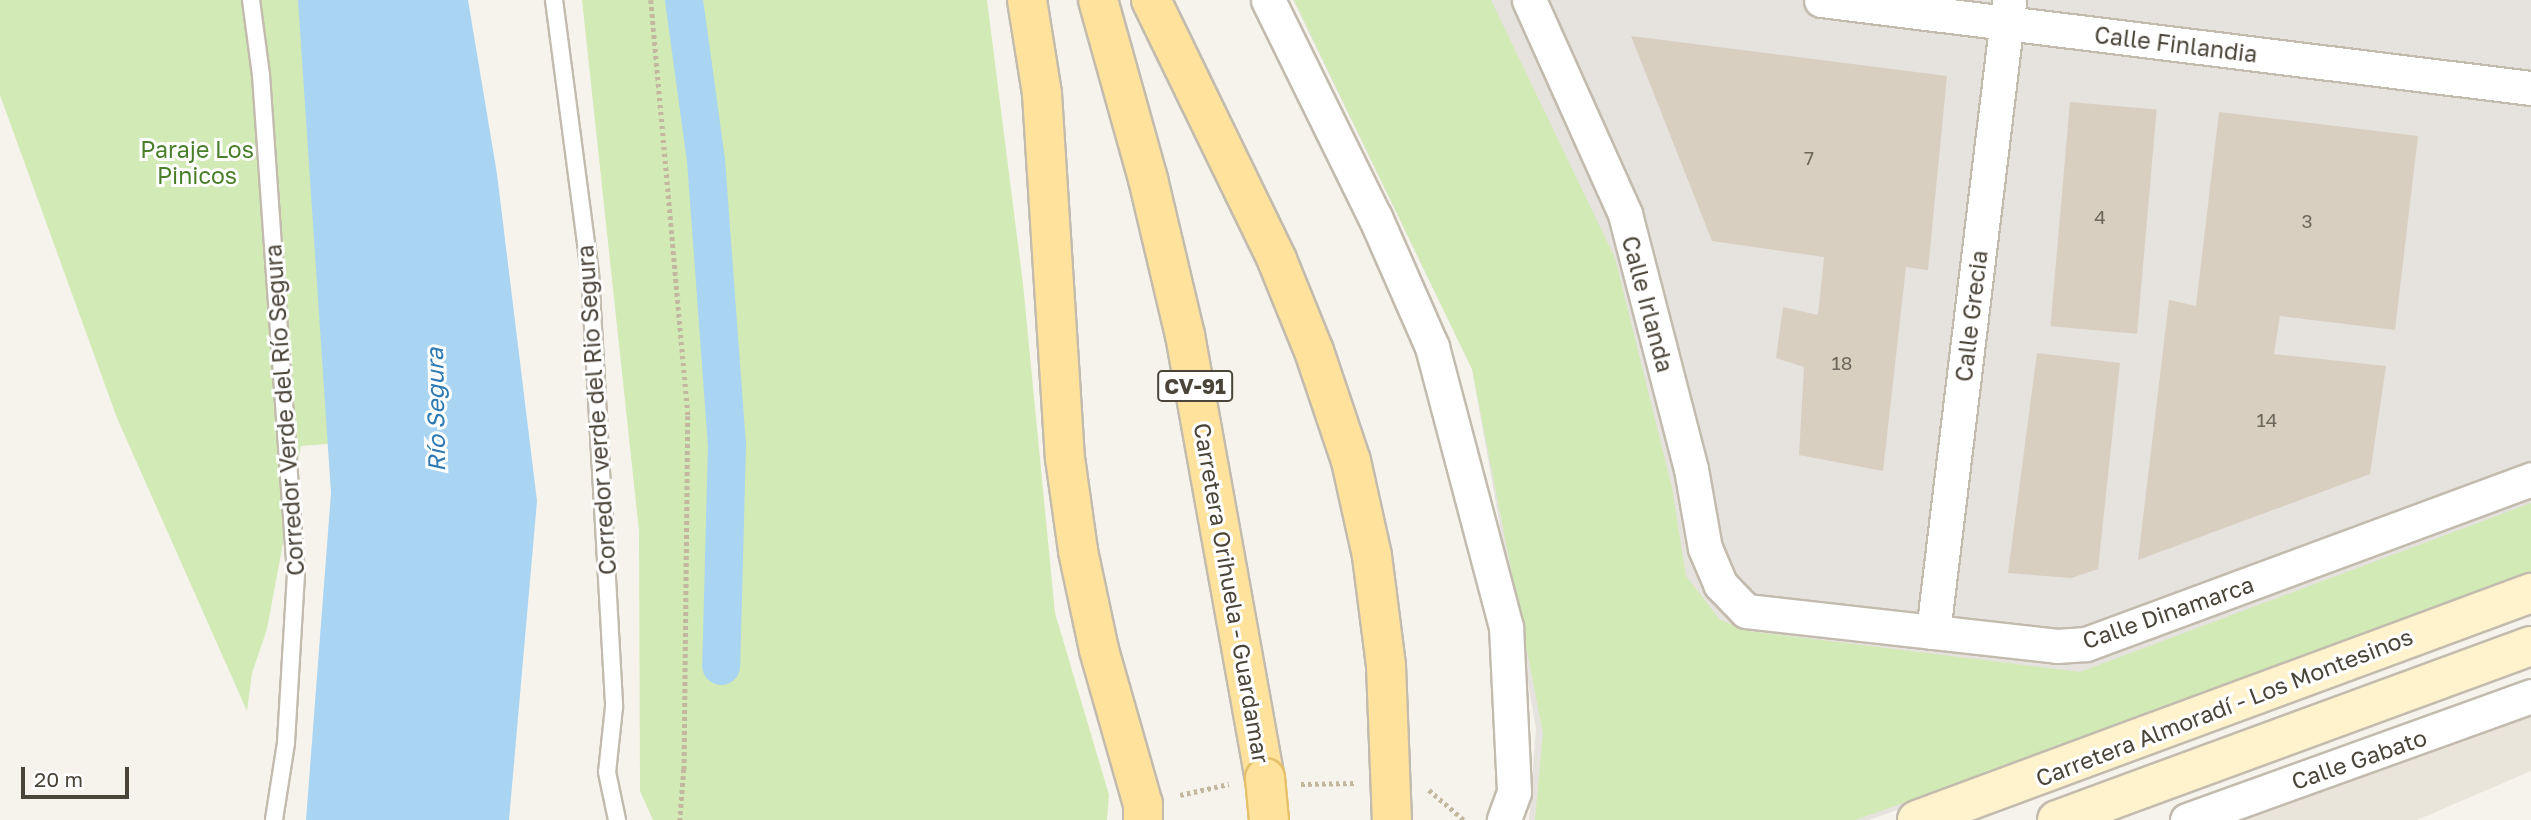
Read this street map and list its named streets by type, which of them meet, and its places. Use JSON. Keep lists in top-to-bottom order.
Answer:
{
  "streets": {
    "main road": ["CV-91", "Carretera Orihuela - Guardamar", "Carretera Almoradí - Los Montesinos"],
    "street": [
      "Calle Finlandia",
      "Calle Irlanda",
      "Calle Grecia",
      "Calle Dinamarca",
      "Calle Gabato"
    ],
    "lane": ["Corredor Verde del Río Segura", "Corredor verde del Rio Segura"]
  },
  "crossings": [
    ["Calle Finlandia", "Calle Grecia"],
    ["Calle Irlanda", "Calle Dinamarca"],
    ["Calle Grecia", "Calle Dinamarca"]
  ],
  "water": ["Río Segura"],
  "parks": ["Paraje Los Pinicos"],
  "house_numbers": [
    "7",
    "4",
    "3",
    "18",
    "14"
  ],
  "scale_bar": "20 m"
}
